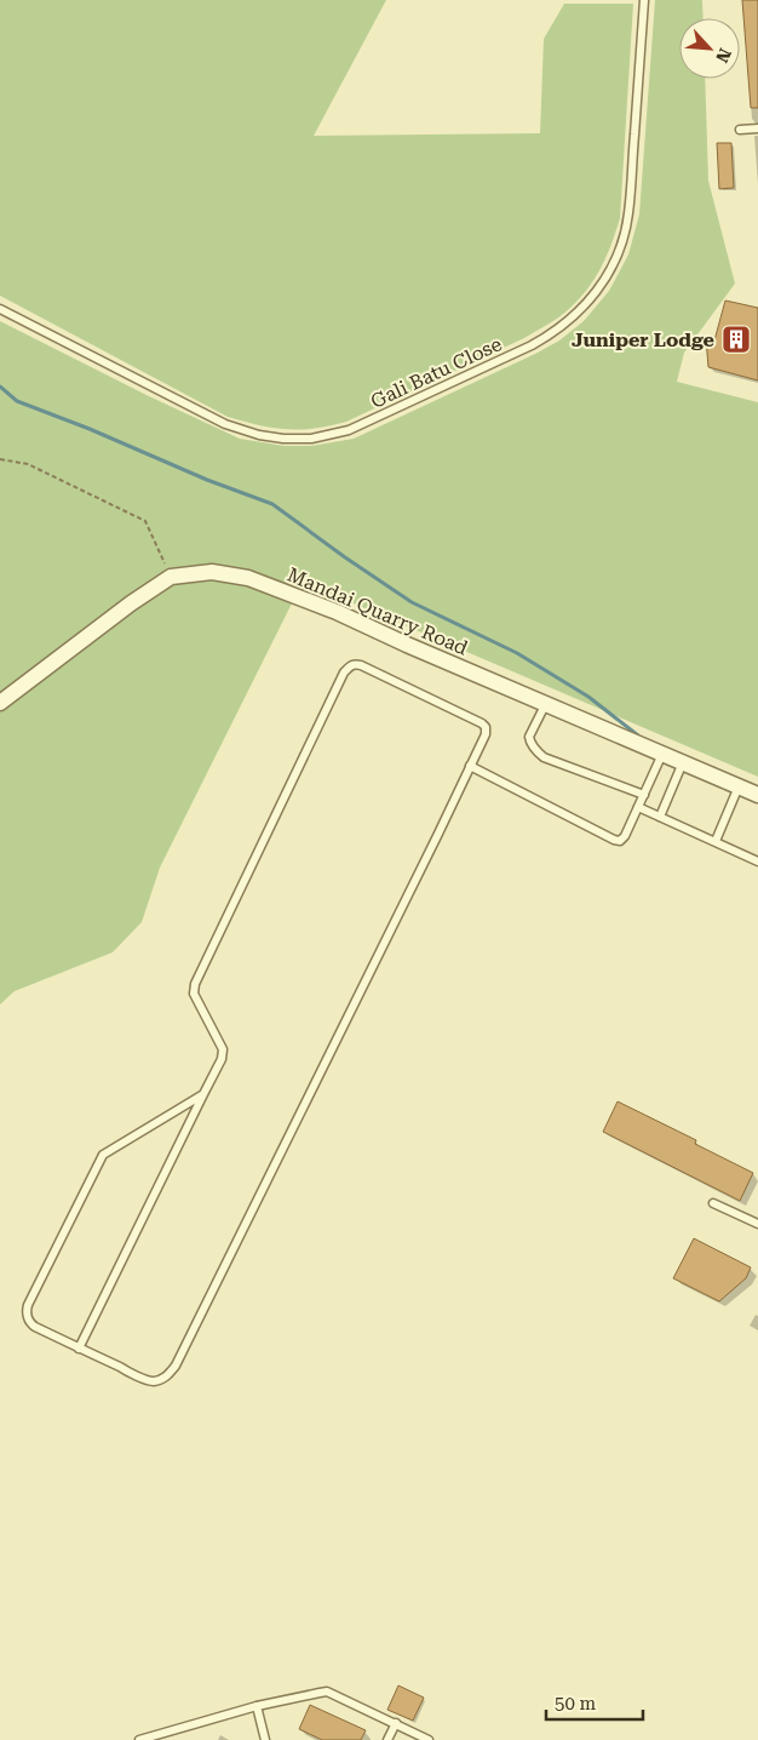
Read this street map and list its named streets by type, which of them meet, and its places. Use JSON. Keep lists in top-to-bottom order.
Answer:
{
  "streets": {
    "street": ["Mandai Quarry Road"],
    "lane": ["Gali Batu Close"]
  },
  "places": {
    "building": ["Juniper Lodge"]
  },
  "scale_bar": "50 m",
  "north": "bottom right"
}
